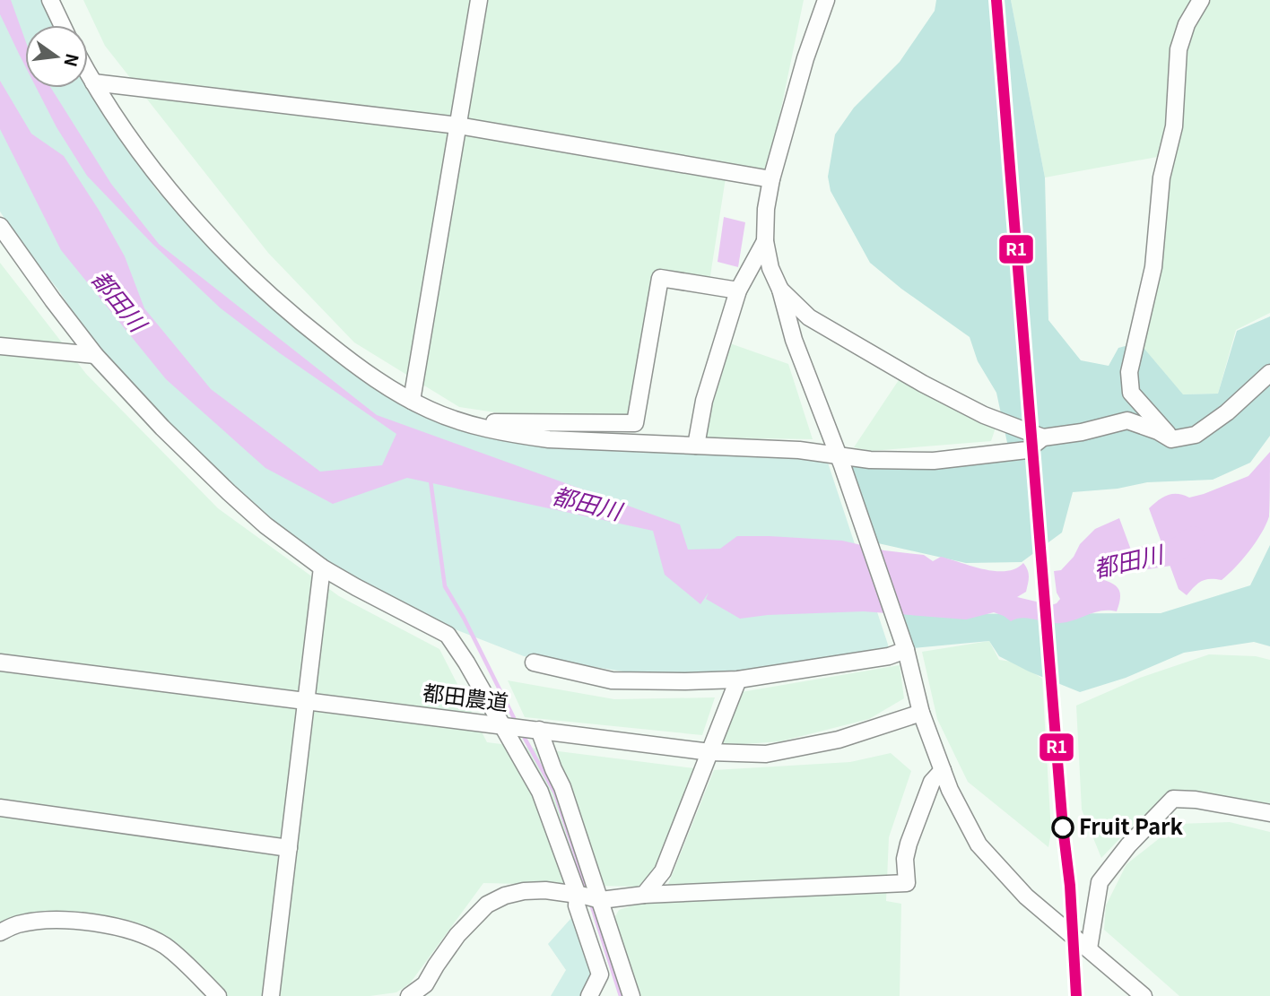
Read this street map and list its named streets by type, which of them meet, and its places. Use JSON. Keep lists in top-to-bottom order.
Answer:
{
  "streets": {
    "street": ["都田農道"]
  },
  "water": ["都田川"],
  "places": ["Fruit Park"],
  "lines": ["transit line R1"],
  "north": "right"
}
